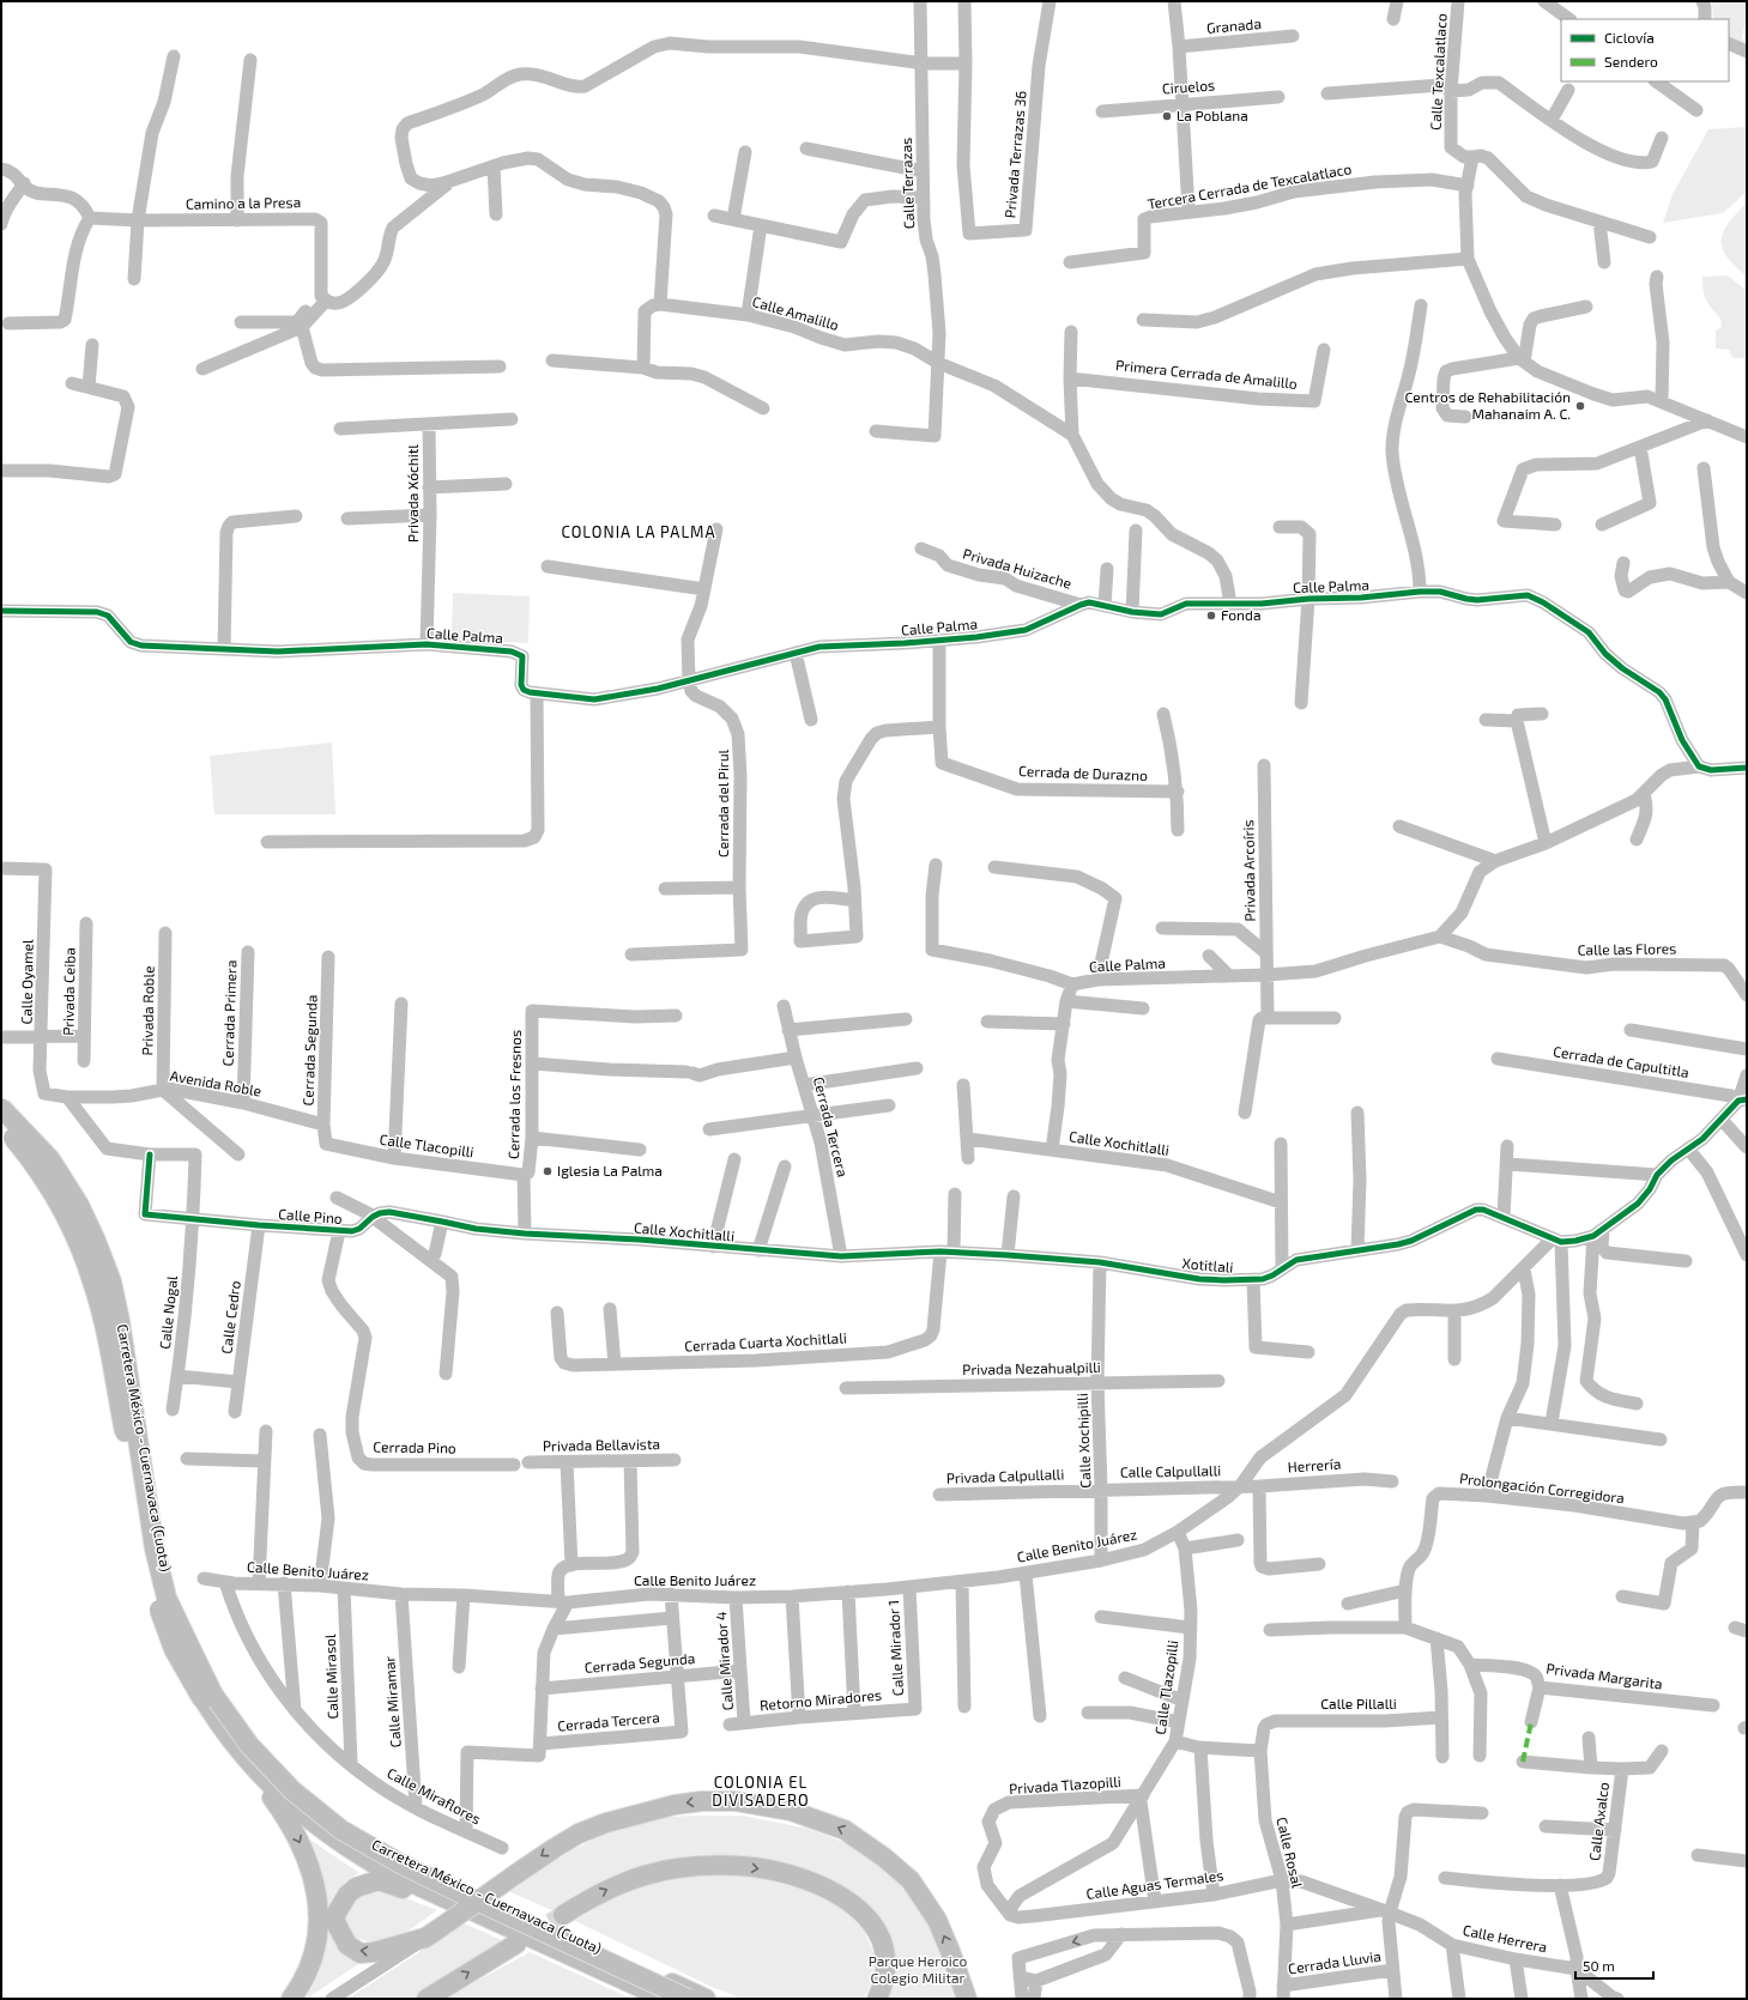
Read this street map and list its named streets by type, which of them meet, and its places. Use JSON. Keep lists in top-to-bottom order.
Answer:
{
  "streets": {
    "highway": ["Carretera México - Cuernavaca (Cuota)"],
    "street": [
      "Granada",
      "Calle Texcalatlaco",
      "Ciruelos",
      "Privada Terrazas 36",
      "Calle Terrazas",
      "Tercera Cerrada de Texcalatlaco",
      "Camino a la Presa",
      "Calle Amalillo",
      "Primera Cerrada de Amalillo",
      "Privada Xóchitl",
      "Privada Huizache",
      "Calle Palma",
      "Cerrada de Durazno",
      "Cerrada del Pirul",
      "Privada Arcoíris",
      "Calle las Flores",
      "Calle Oyamel",
      "Privada Ceiba",
      "Privada Roble",
      "Cerrada Primera",
      "Cerrada Segunda",
      "Cerrada de Capultitla",
      "Avenida Roble",
      "Cerrada los Fresnos",
      "Cerrada Tercera",
      "Calle Xochitlalli",
      "Calle Tlacopilli",
      "Calle Pino",
      "Xotitlali",
      "Calle Nogal",
      "Calle Cedro",
      "Cerrada Cuarta Xochitlali",
      "Privada Nezahualpilli",
      "Calle Xochipilli",
      "Privada Bellavista",
      "Cerrada Pino",
      "Herrería",
      "Calle Calpullalli",
      "Privada Calpullalli",
      "Prolongación Corregidora",
      "Calle Benito Juárez",
      "Calle Mirador 1",
      "Calle Mirador 4",
      "Calle Mirasol",
      "Privada Margarita",
      "Calle Tlazopilli",
      "Retorno Miradores",
      "Calle Miramar",
      "Calle Pillalli",
      "Privada Tlazopilli",
      "Calle Miraflores",
      "Calle Axalco",
      "Calle Rosal",
      "Calle Aguas Termales",
      "Calle Herrera",
      "Cerrada Lluvia"
    ]
  },
  "crossings": [
    ["Calle Terrazas", "Calle Amalillo"],
    ["Privada Xóchitl", "Calle Palma"],
    ["Privada Huizache", "Calle Palma"],
    ["Calle Palma", "Cerrada de Durazno"],
    ["Calle Palma", "Cerrada del Pirul"],
    ["Calle Palma", "Privada Arcoíris"],
    ["Calle Palma", "Calle las Flores"],
    ["Calle Palma", "Calle Xochitlalli"],
    ["Calle Oyamel", "Avenida Roble"],
    ["Privada Roble", "Avenida Roble"],
    ["Cerrada Primera", "Avenida Roble"],
    ["Cerrada Segunda", "Avenida Roble"],
    ["Cerrada Segunda", "Cerrada Tercera"],
    ["Cerrada Segunda", "Calle Tlacopilli"],
    ["Cerrada Segunda", "Calle Mirador 4"],
    ["Cerrada los Fresnos", "Calle Xochitlalli"],
    ["Cerrada los Fresnos", "Calle Tlacopilli"],
    ["Cerrada los Fresnos", "Calle Pino"],
    ["Cerrada Tercera", "Calle Xochitlalli"],
    ["Cerrada Tercera", "Xotitlali"],
    ["Cerrada Tercera", "Calle Miraflores"],
    ["Calle Xochitlalli", "Calle Pino"],
    ["Calle Xochitlalli", "Xotitlali"],
    ["Calle Pino", "Calle Nogal"],
    ["Calle Pino", "Calle Cedro"],
    ["Calle Pino", "Cerrada Pino"],
    ["Xotitlali", "Cerrada Cuarta Xochitlali"],
    ["Xotitlali", "Calle Xochipilli"],
    ["Privada Nezahualpilli", "Calle Xochipilli"],
    ["Calle Xochipilli", "Calle Calpullalli"],
    ["Calle Xochipilli", "Privada Calpullalli"],
    ["Calle Xochipilli", "Calle Benito Juárez"],
    ["Herrería", "Calle Calpullalli"],
    ["Calle Calpullalli", "Privada Calpullalli"],
    ["Calle Benito Juárez", "Calle Mirador 1"],
    ["Calle Benito Juárez", "Calle Mirador 4"],
    ["Calle Benito Juárez", "Calle Mirasol"],
    ["Calle Benito Juárez", "Calle Tlazopilli"],
    ["Calle Benito Juárez", "Calle Miramar"],
    ["Calle Benito Juárez", "Calle Miraflores"],
    ["Calle Mirador 1", "Retorno Miradores"],
    ["Calle Mirador 4", "Retorno Miradores"],
    ["Calle Mirasol", "Calle Miraflores"],
    ["Calle Tlazopilli", "Privada Tlazopilli"],
    ["Calle Tlazopilli", "Calle Aguas Termales"],
    ["Calle Miramar", "Calle Miraflores"],
    ["Calle Pillalli", "Calle Rosal"],
    ["Privada Tlazopilli", "Calle Aguas Termales"],
    ["Calle Rosal", "Calle Aguas Termales"],
    ["Calle Rosal", "Calle Herrera"],
    ["Calle Rosal", "Cerrada Lluvia"],
    ["Calle Aguas Termales", "Calle Herrera"]
  ],
  "districts": ["COLONIA LA PALMA", "COLONIA EL DIVISADERO"],
  "parks": ["Parque Heroico Colegio Militar"],
  "places": [
    "La Poblana",
    "Centros de Rehabilitación Mahanaim A. C.",
    "Fonda",
    "Iglesia La Palma"
  ],
  "legend": ["Ciclovía", "Sendero"],
  "scale_bar": "50 m"
}
